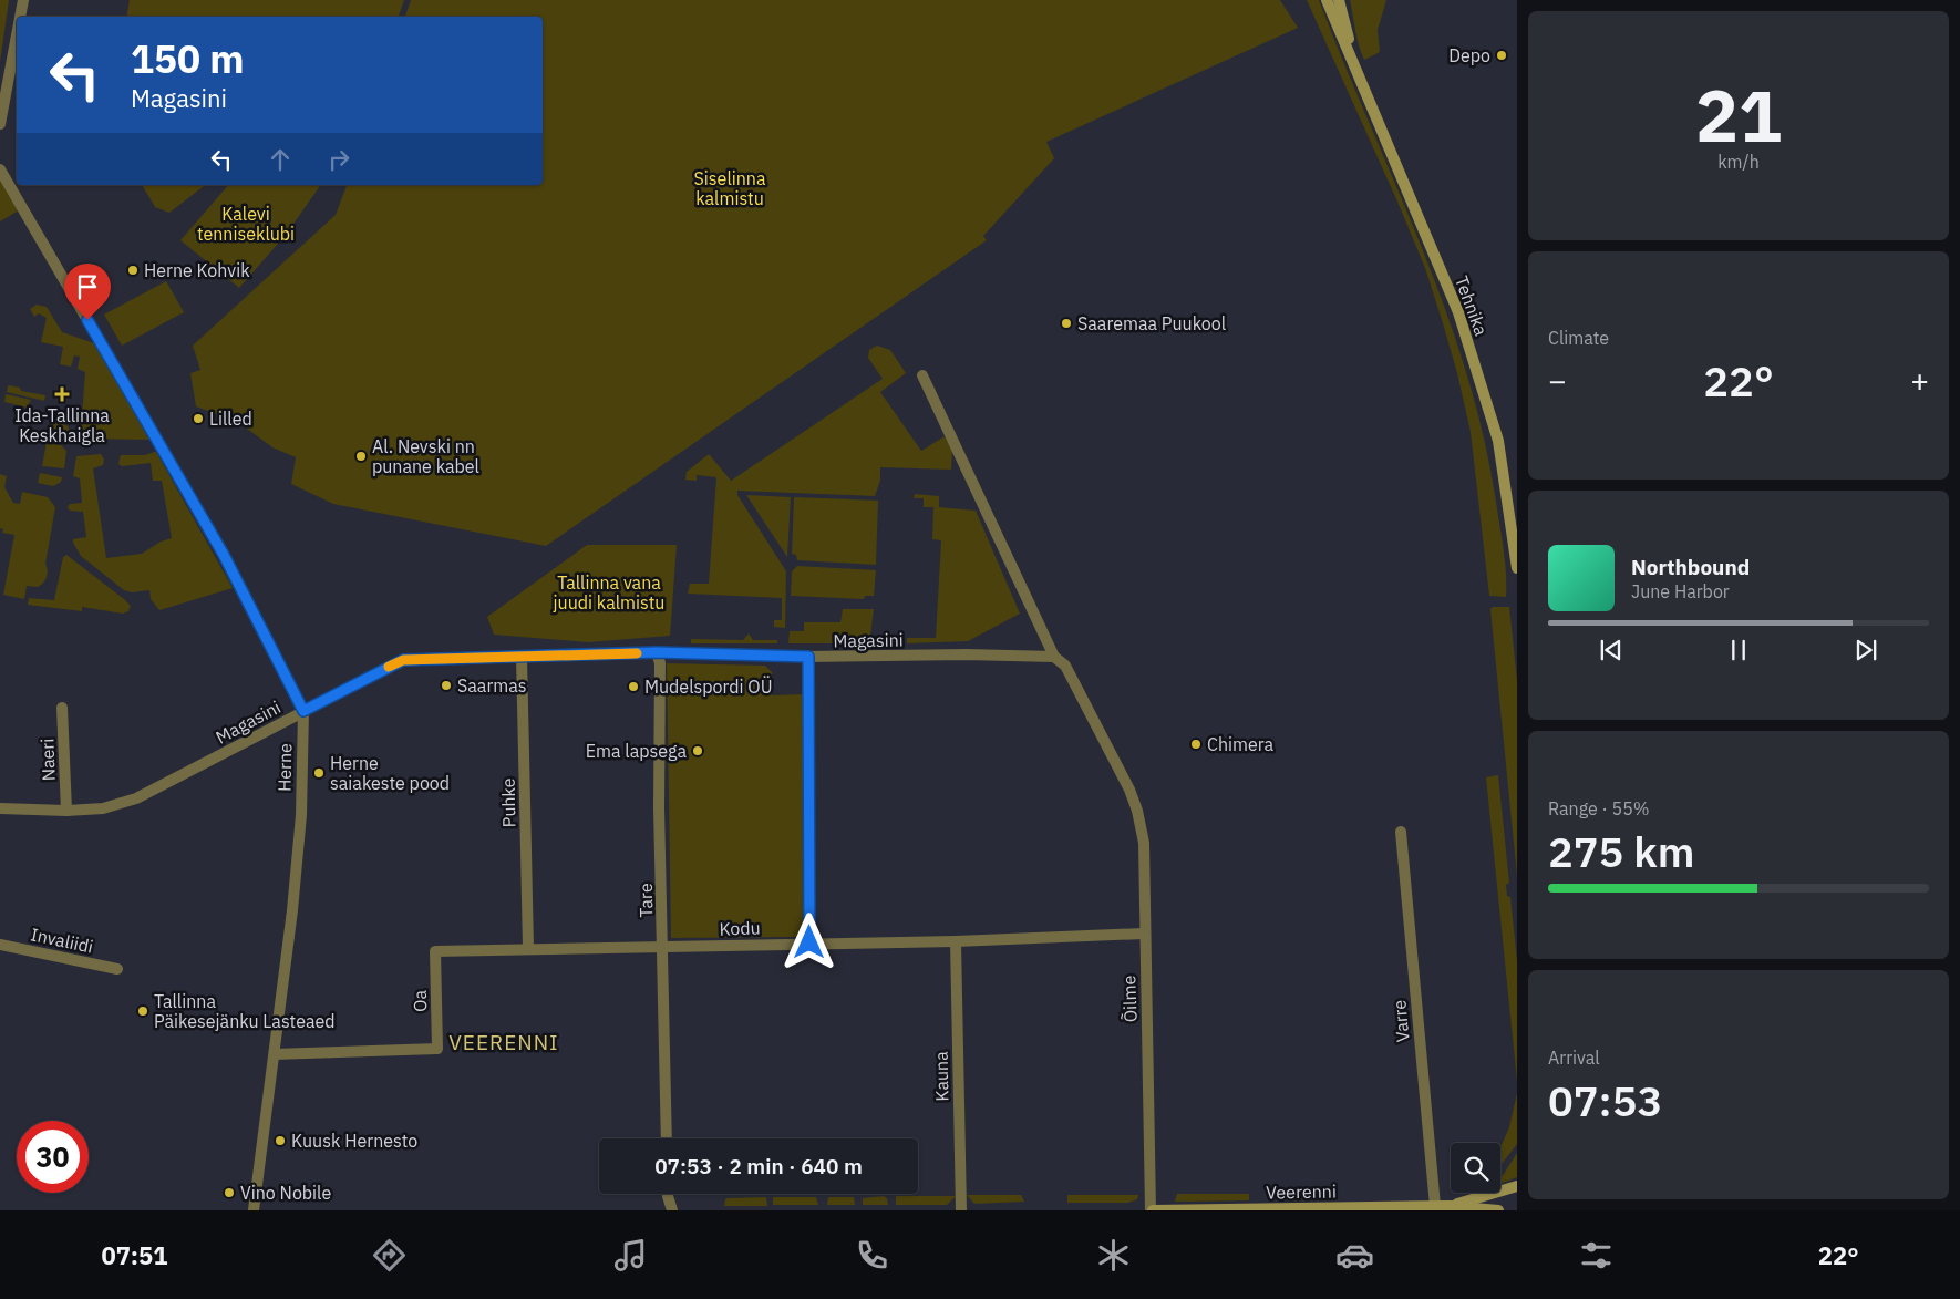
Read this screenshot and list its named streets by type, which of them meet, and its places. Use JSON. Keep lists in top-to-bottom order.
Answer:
{
  "streets": {
    "main road": ["Tehnika", "Veerenni"],
    "street": [
      "Magasini",
      "Naeri",
      "Herne",
      "Puhke",
      "Tare",
      "Kodu",
      "Invaliidi",
      "Õilme",
      "Oa",
      "Varre",
      "Kauna"
    ]
  },
  "crossings": [
    ["Magasini", "Naeri"],
    ["Magasini", "Herne"],
    ["Magasini", "Puhke"],
    ["Magasini", "Tare"],
    ["Magasini", "Õilme"],
    ["Herne", "Oa"],
    ["Puhke", "Kodu"],
    ["Tare", "Kodu"],
    ["Kodu", "Õilme"],
    ["Kodu", "Oa"],
    ["Kodu", "Kauna"],
    ["Õilme", "Veerenni"],
    ["Varre", "Veerenni"]
  ],
  "districts": ["VEERENNI"],
  "parks": ["Siselinna kalmistu", "Kalevi tenniseklubi", "Tallinna vana juudi kalmistu"],
  "places": {
    "other": [
      "Depo",
      "Herne Kohvik",
      "Saaremaa Puukool",
      "Lilled",
      "Al. Nevski nn punane kabel",
      "Saarmas",
      "Mudelspordi OÜ",
      "Chimera",
      "Ema lapsega",
      "Herne saiakeste pood",
      "Tallinna Päikesejänku Lasteaed",
      "Kuusk Hernesto",
      "Vino Nobile"
    ],
    "health": ["Ida-Tallinna Keskhaigla"]
  },
  "page": {
    "tile": [
      ["21", "km/h"],
      "Climate",
      ["Range · 55%", "275 km"],
      ["Arrival", "07:53"]
    ],
    "turn": ["150 m", "Magasini"],
    "heat": ["−", "22°", "+"],
    "song": ["Northbound", "June Harbor"],
    "limit": "30",
    "trip": "07:53 · 2 min · 640 m",
    "tabs": ["07:51", "22°"]
  }
}
